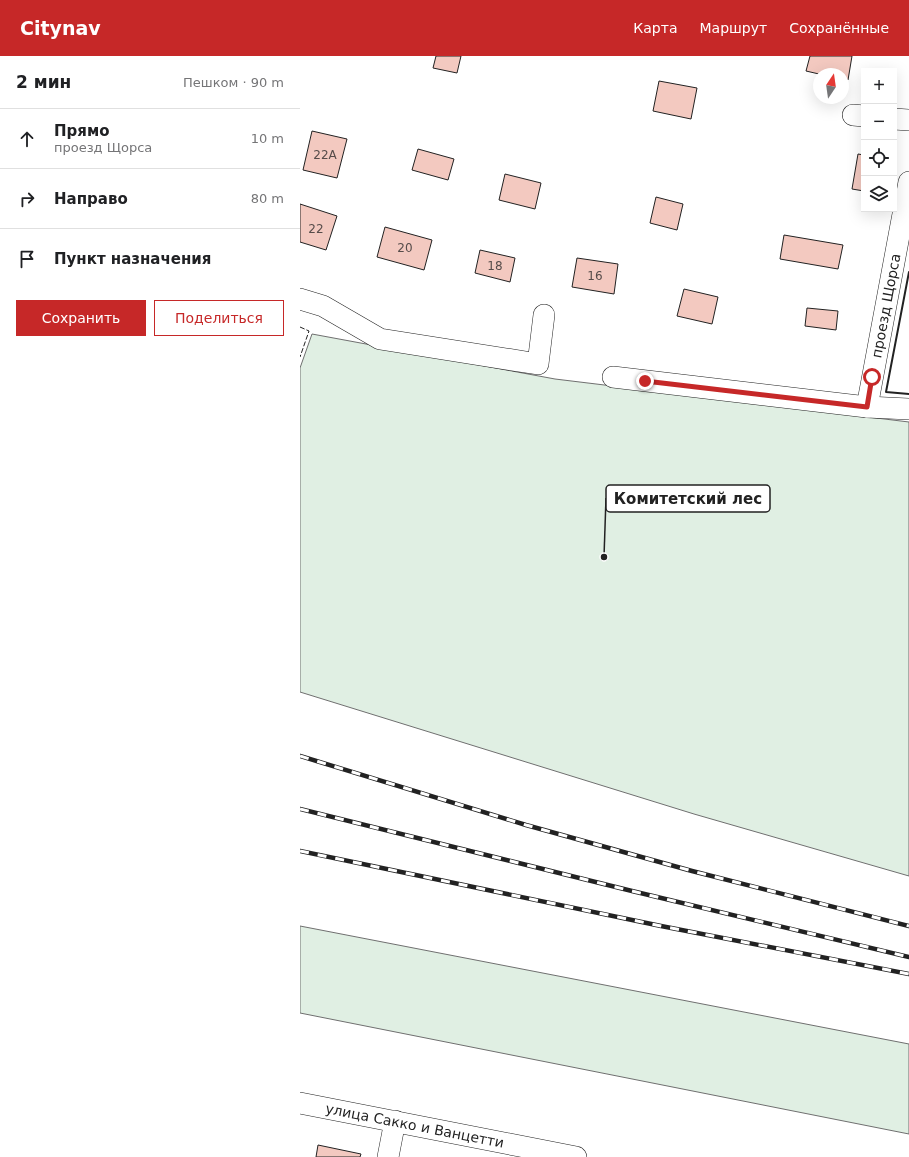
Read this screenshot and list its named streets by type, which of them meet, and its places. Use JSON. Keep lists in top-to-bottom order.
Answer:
{
  "streets": {
    "street": ["проезд Щорса", "улица Сакко и Ванцетти"]
  },
  "places": ["Комитетский лес"],
  "house_numbers": [
    "22А",
    "22",
    "20",
    "18",
    "16"
  ],
  "north": "top",
  "page": {
    "header": "Citynav",
    "nav": ["Карта", "Маршрут", "Сохранённые"],
    "heading": ["2 мин", "Пешком · 90 m"],
    "map_buttons": ["+", "−"],
    "list": [
      ["Прямо", "проезд Щорса", "10 m"],
      ["Направо", "80 m"],
      "Пункт назначения"
    ],
    "buttons": ["Сохранить", "Поделиться"]
  }
}
